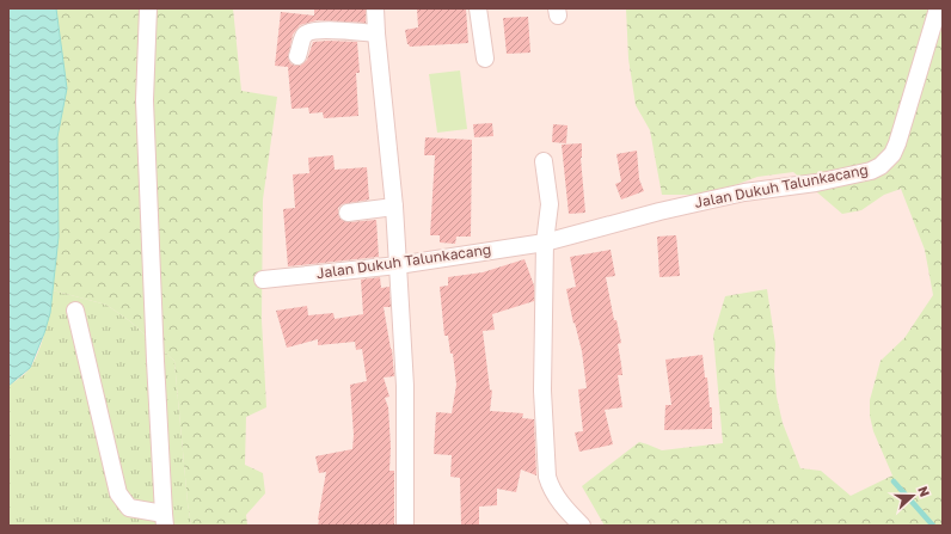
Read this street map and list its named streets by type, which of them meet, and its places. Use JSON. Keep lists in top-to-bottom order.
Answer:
{
  "streets": {
    "street": ["Jalan Dukuh Talunkacang"]
  },
  "north": "right"
}
